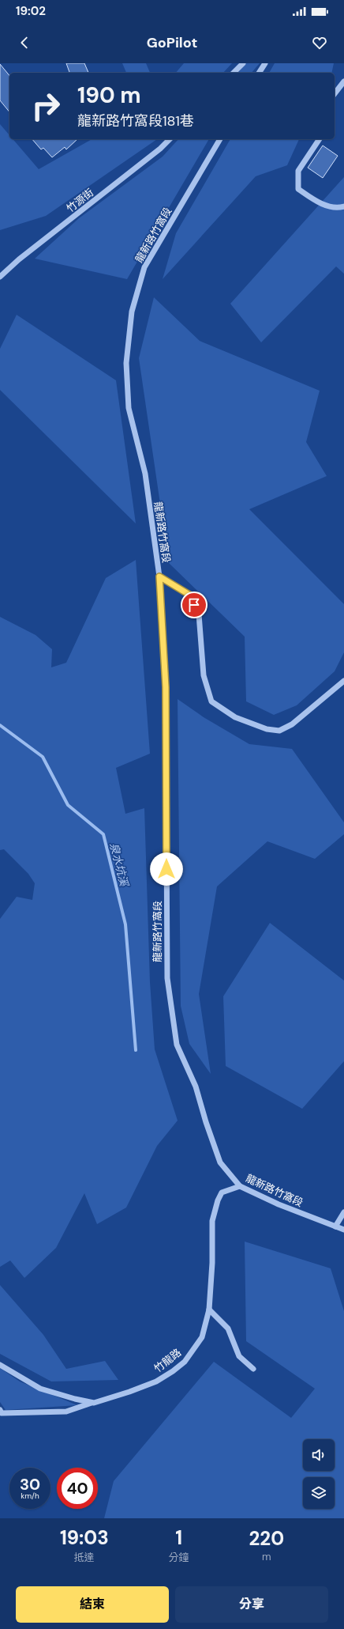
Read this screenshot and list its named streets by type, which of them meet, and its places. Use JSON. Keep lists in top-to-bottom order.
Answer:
{
  "streets": {
    "street": ["竹源街", "龍新路竹窩段", "竹龍路"]
  },
  "crossings": [
    ["龍新路竹窩段", "竹龍路"]
  ],
  "water": ["泉水坑溪"],
  "page": {
    "status": "19:02",
    "header": "GoPilot",
    "turn": ["190 m", "龍新路竹窩段181巷"],
    "speed": "30 km/h",
    "limit": "40",
    "eta": [
      "19:03",
      "抵達",
      "1",
      "分鐘",
      "220",
      "m"
    ],
    "buttons": ["結束", "分享"]
  }
}
